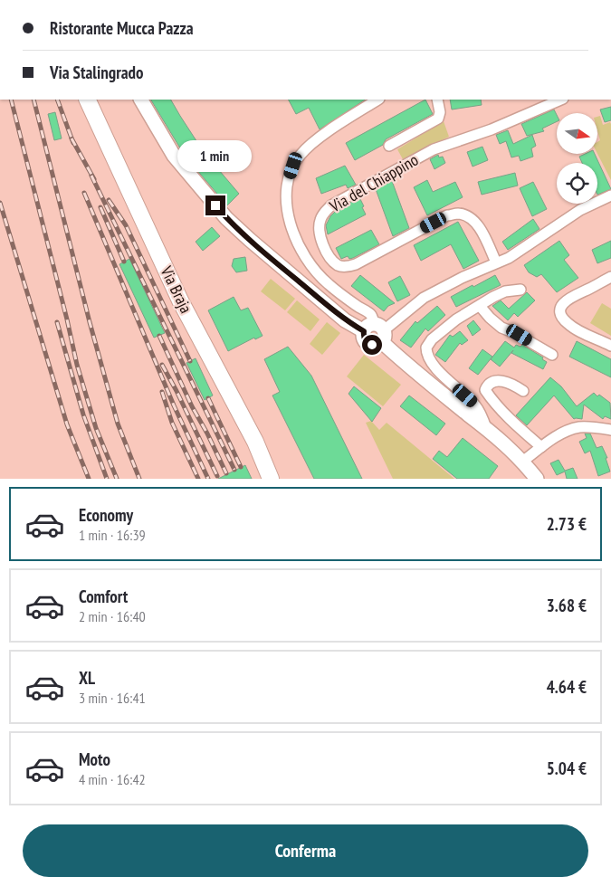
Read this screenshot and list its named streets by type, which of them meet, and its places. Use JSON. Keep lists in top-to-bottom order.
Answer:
{
  "streets": {
    "main road": ["Via Braja"],
    "street": ["Via del Chiappino"]
  },
  "north": "right",
  "page": {
    "banner": ["Ristorante Mucca Pazza", "Via Stalingrado"],
    "bubble": "1 min",
    "list": [
      {
        "name": "Economy",
        "note": "1 min · 16:39",
        "value": "2.73 €"
      },
      {
        "name": "Comfort",
        "note": "2 min · 16:40",
        "value": "3.68 €"
      },
      {
        "name": "XL",
        "note": "3 min · 16:41",
        "value": "4.64 €"
      },
      {
        "name": "Moto",
        "note": "4 min · 16:42",
        "value": "5.04 €"
      }
    ],
    "buttons": "Conferma"
  }
}
